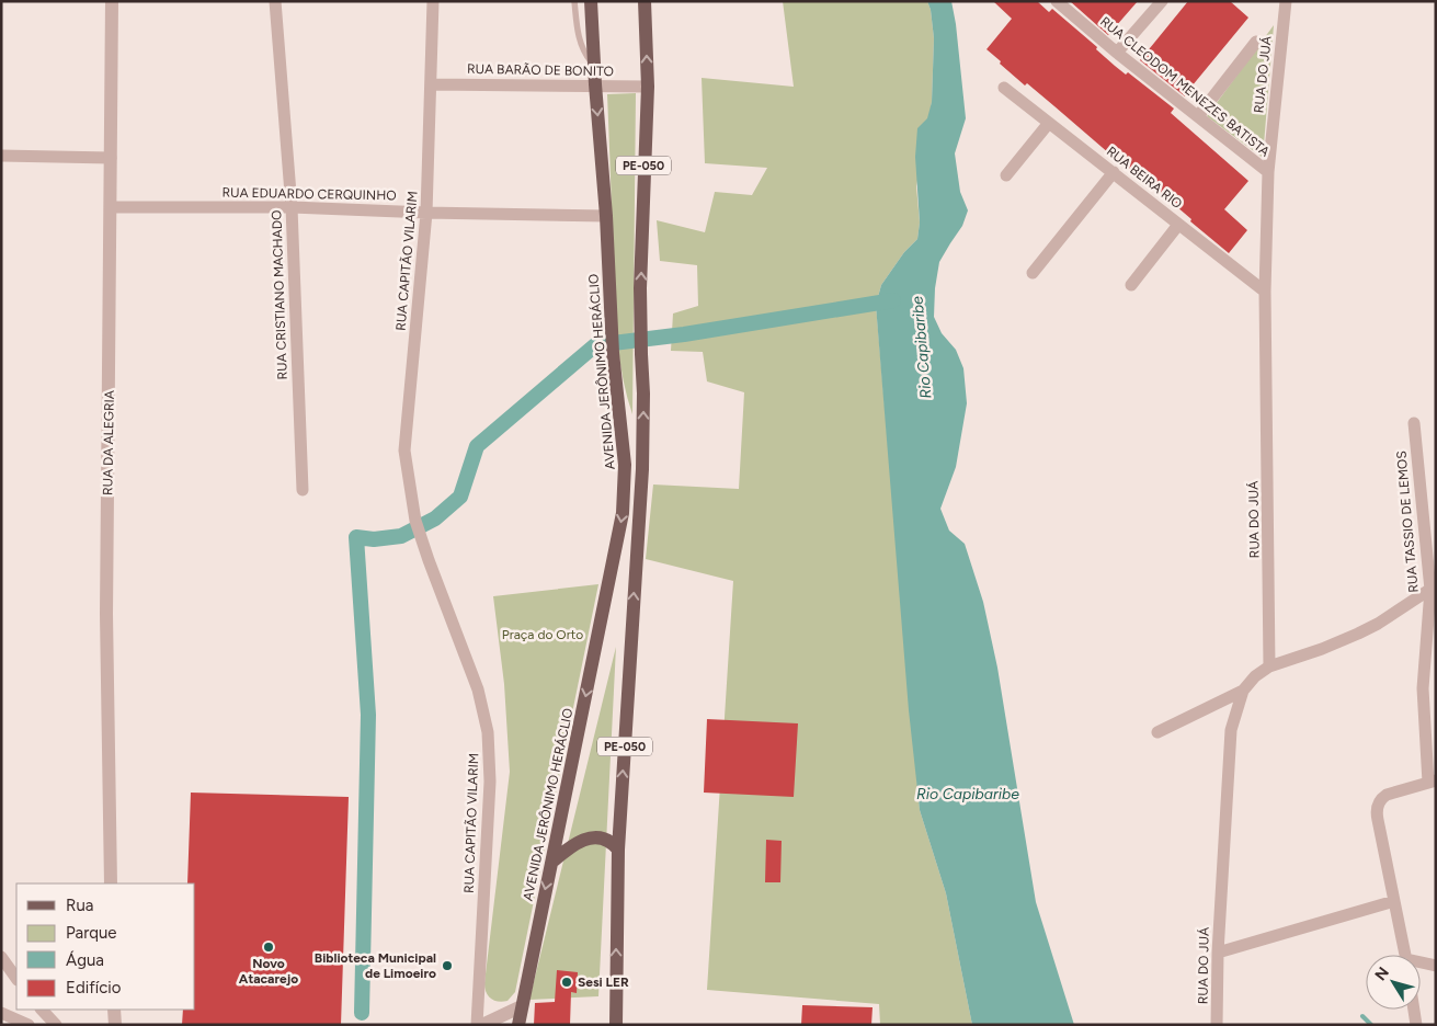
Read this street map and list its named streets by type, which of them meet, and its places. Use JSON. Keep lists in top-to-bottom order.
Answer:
{
  "streets": {
    "main road": ["PE-050", "AVENIDA JERÔNIMO HERÁCLIO"],
    "street": [
      "RUA BARÃO DE BONITO",
      "RUA DO JUÁ",
      "RUA CLEODOM MENEZES BATISTA",
      "RUA BEIRA RIO",
      "RUA EDUARDO CERQUINHO",
      "RUA CAPITÃO VILARIM",
      "RUA CRISTIANO MACHADO",
      "RUA DA ALEGRIA",
      "RUA TASSIO DE LEMOS"
    ]
  },
  "crossings": [
    ["RUA BARÃO DE BONITO", "PE-050"],
    ["RUA BARÃO DE BONITO", "RUA CAPITÃO VILARIM"],
    ["RUA BARÃO DE BONITO", "AVENIDA JERÔNIMO HERÁCLIO"],
    ["RUA DO JUÁ", "RUA CLEODOM MENEZES BATISTA"],
    ["RUA DO JUÁ", "RUA BEIRA RIO"],
    ["RUA EDUARDO CERQUINHO", "RUA CAPITÃO VILARIM"],
    ["RUA EDUARDO CERQUINHO", "RUA CRISTIANO MACHADO"],
    ["RUA EDUARDO CERQUINHO", "AVENIDA JERÔNIMO HERÁCLIO"],
    ["RUA EDUARDO CERQUINHO", "RUA DA ALEGRIA"]
  ],
  "water": ["Rio Capibaribe"],
  "parks": ["Praça do Orto"],
  "places": ["Novo Atacarejo", "Biblioteca Municipal de Limoeiro", "Sesi LER"],
  "legend": [
    "Rua",
    "Parque",
    "Água",
    "Edifício"
  ],
  "north": "top left"
}
